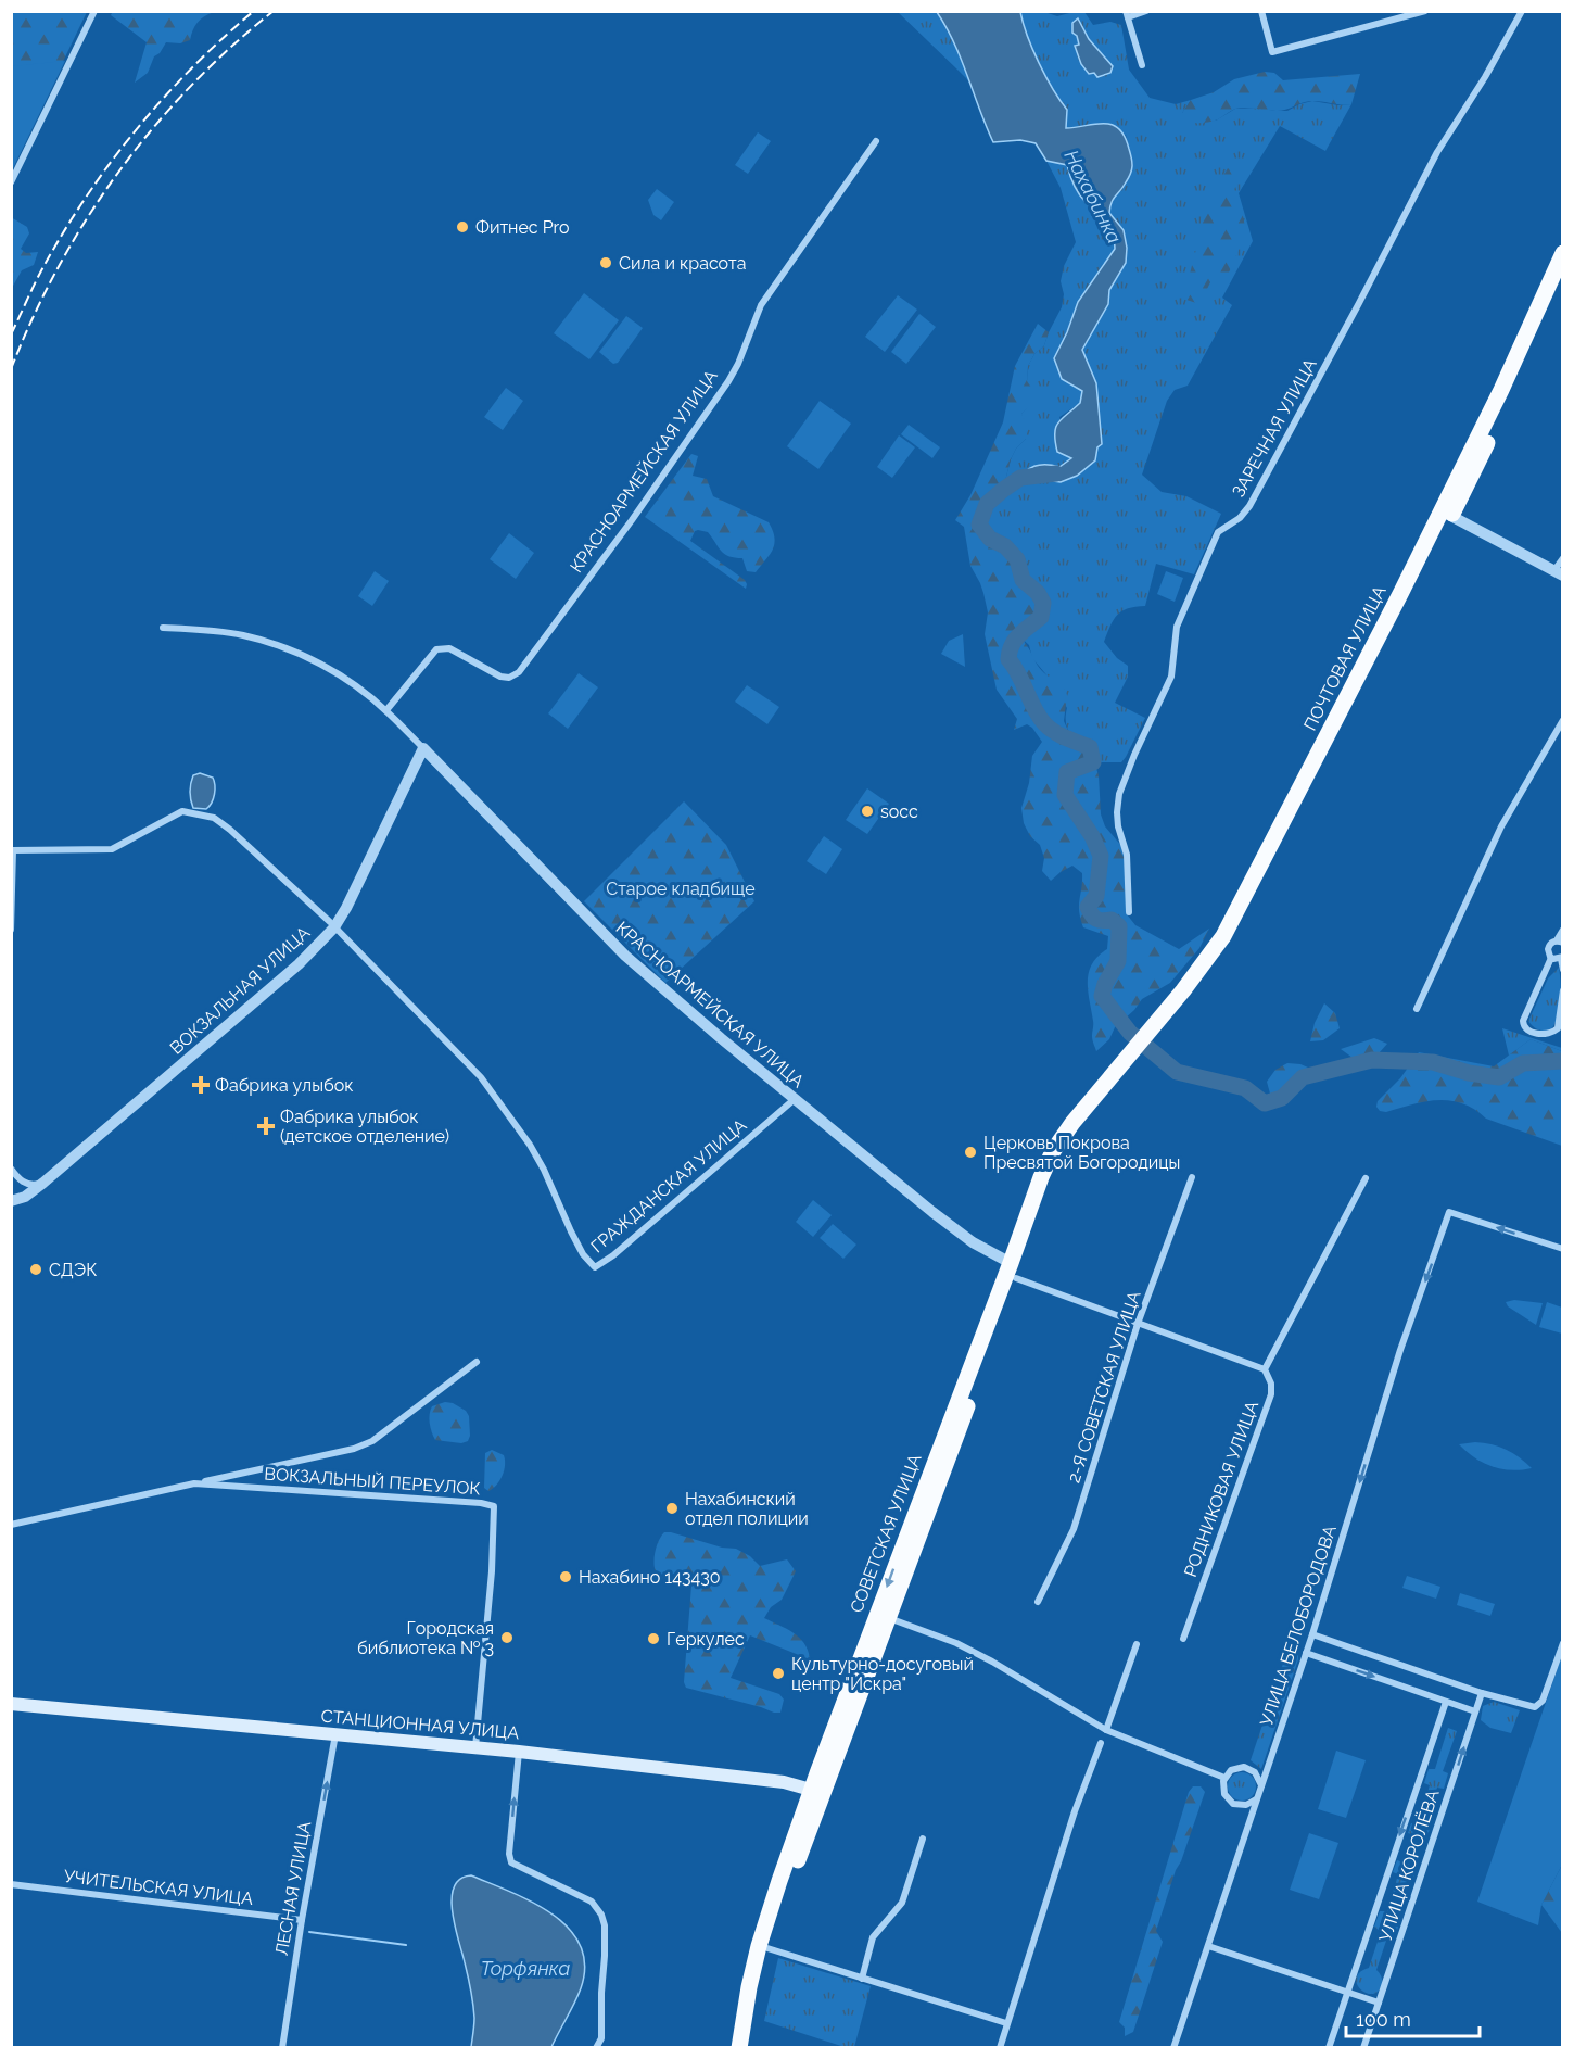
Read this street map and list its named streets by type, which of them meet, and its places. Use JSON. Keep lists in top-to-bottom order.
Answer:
{
  "streets": {
    "main road": ["ПОЧТОВАЯ УЛИЦА", "СОВЕТСКАЯ УЛИЦА", "СТАНЦИОННАЯ УЛИЦА"],
    "street": [
      "ЗАРЕЧНАЯ УЛИЦА",
      "КРАСНОАРМЕЙСКАЯ УЛИЦА",
      "ВОКЗАЛЬНАЯ УЛИЦА",
      "ГРАЖДАНСКАЯ УЛИЦА",
      "2-Я СОВЕТСКАЯ УЛИЦА",
      "ВОКЗАЛЬНЫЙ ПЕРЕУЛОК",
      "РОДНИКОВАЯ УЛИЦА",
      "УЛИЦА БЕЛОБОРОДОВА",
      "УЛИЦА КОРОЛЁВА",
      "УЧИТЕЛЬСКАЯ УЛИЦА",
      "ЛЕСНАЯ УЛИЦА"
    ]
  },
  "crossings": [
    ["КРАСНОАРМЕЙСКАЯ УЛИЦА", "ВОКЗАЛЬНАЯ УЛИЦА"],
    ["КРАСНОАРМЕЙСКАЯ УЛИЦА", "ГРАЖДАНСКАЯ УЛИЦА"],
    ["КРАСНОАРМЕЙСКАЯ УЛИЦА", "СОВЕТСКАЯ УЛИЦА"],
    ["ПОЧТОВАЯ УЛИЦА", "СОВЕТСКАЯ УЛИЦА"],
    ["ВОКЗАЛЬНАЯ УЛИЦА", "ГРАЖДАНСКАЯ УЛИЦА"],
    ["ВОКЗАЛЬНЫЙ ПЕРЕУЛОК", "СТАНЦИОННАЯ УЛИЦА"],
    ["СОВЕТСКАЯ УЛИЦА", "СТАНЦИОННАЯ УЛИЦА"],
    ["СТАНЦИОННАЯ УЛИЦА", "ЛЕСНАЯ УЛИЦА"],
    ["УЧИТЕЛЬСКАЯ УЛИЦА", "ЛЕСНАЯ УЛИЦА"]
  ],
  "one_way": ["УЛИЦА БЕЛОБОРОДОВА", "ЛЕСНАЯ УЛИЦА"],
  "water": ["Нахабинка", "Торфянка"],
  "parks": ["Старое кладбище"],
  "places": {
    "other": [
      "Фитнес Pro",
      "Сила и красота",
      "socc",
      "Церковь Покрова Пресвятой Богородицы",
      "СДЭК",
      "Нахабинский отдел полиции",
      "Нахабино 143430",
      "Городская библиотека № 3",
      "Геркулес",
      "Культурно-досуговый центр \"Искра\""
    ],
    "health": ["Фабрика улыбок", "Фабрика улыбок (детское отделение)"]
  },
  "scale_bar": "100 m"
}
